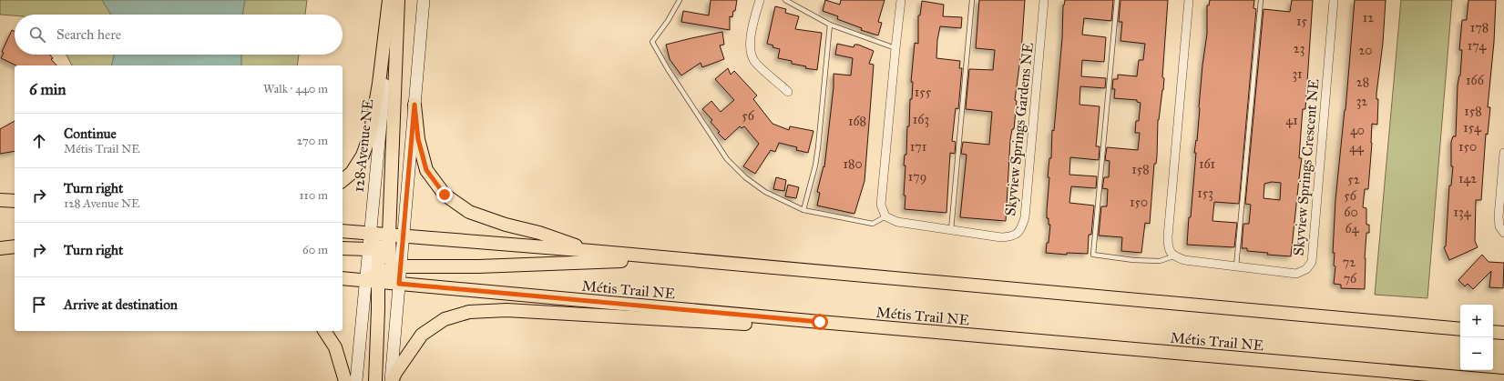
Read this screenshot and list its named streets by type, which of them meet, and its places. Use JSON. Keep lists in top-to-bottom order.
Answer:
{
  "streets": {
    "main road": ["128 Avenue NE", "Métis Trail NE"],
    "street": ["Skyview Springs Gardens NE", "Skyview Springs Crescent NE"]
  },
  "house_numbers": [
    "12",
    "15",
    "178",
    "174",
    "23",
    "20",
    "31",
    "166",
    "28",
    "155",
    "32",
    "158",
    "56",
    "163",
    "41",
    "168",
    "154",
    "40",
    "171",
    "150",
    "44",
    "180",
    "161",
    "158",
    "179",
    "142",
    "52",
    "153",
    "56",
    "150",
    "60",
    "134",
    "64",
    "72",
    "76"
  ],
  "page": {
    "search": "Search here",
    "heading": ["6 min", "Walk · 440 m"],
    "list": [
      ["Continue", "Métis Trail NE", "270 m"],
      ["Turn right", "128 Avenue NE", "110 m"],
      ["Turn right", "60 m"],
      "Arrive at destination"
    ],
    "map_buttons": ["+", "−"]
  }
}
